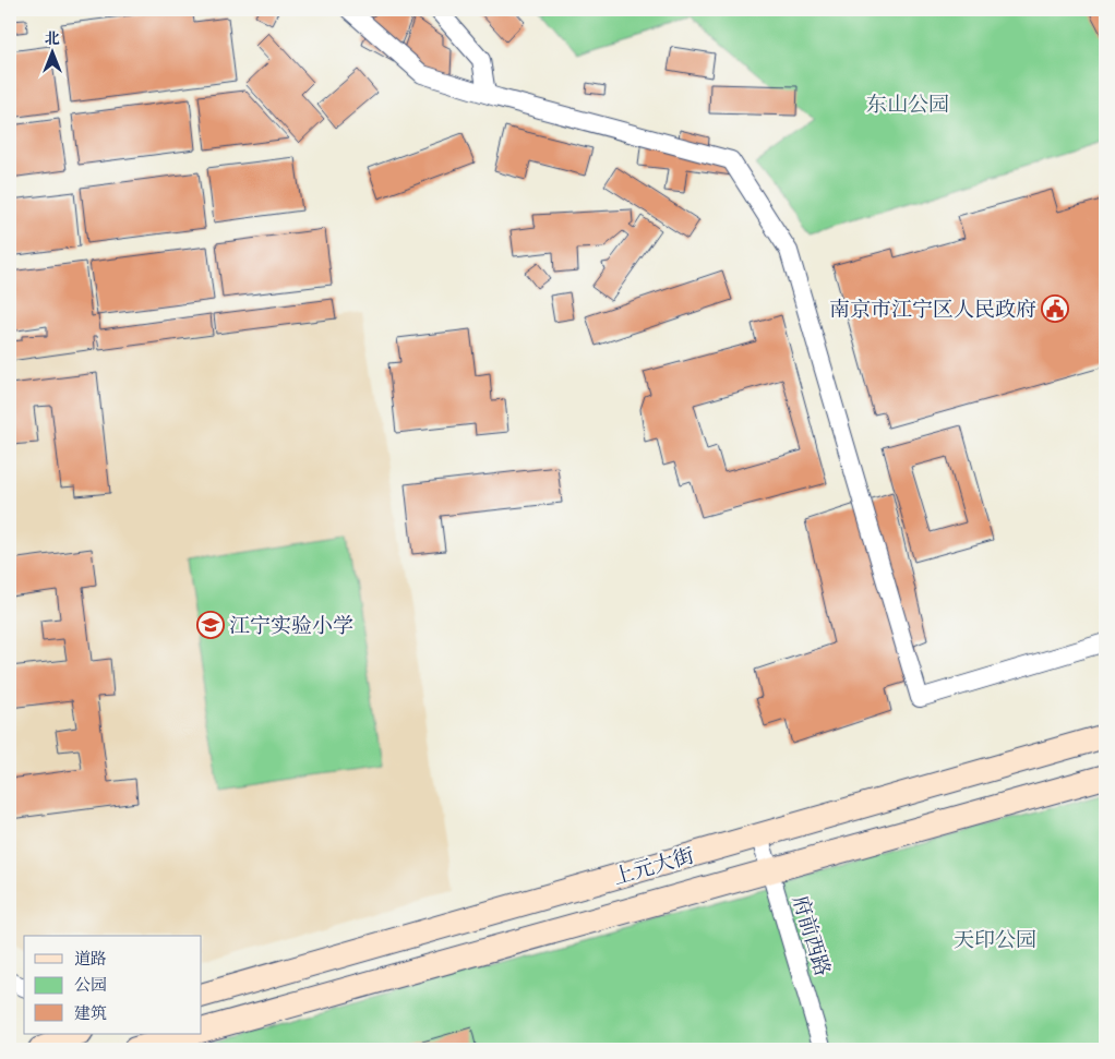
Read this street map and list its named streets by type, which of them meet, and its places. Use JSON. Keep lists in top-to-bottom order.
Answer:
{
  "streets": {
    "main road": ["上元大街"],
    "street": ["府前西路"]
  },
  "crossings": [
    ["上元大街", "府前西路"]
  ],
  "parks": ["东山公园", "天印公园"],
  "places": {
    "public building": ["南京市江宁区人民政府"],
    "school or university": ["江宁实验小学"]
  },
  "legend": ["道路", "公园", "建筑"],
  "north": "top"
}
